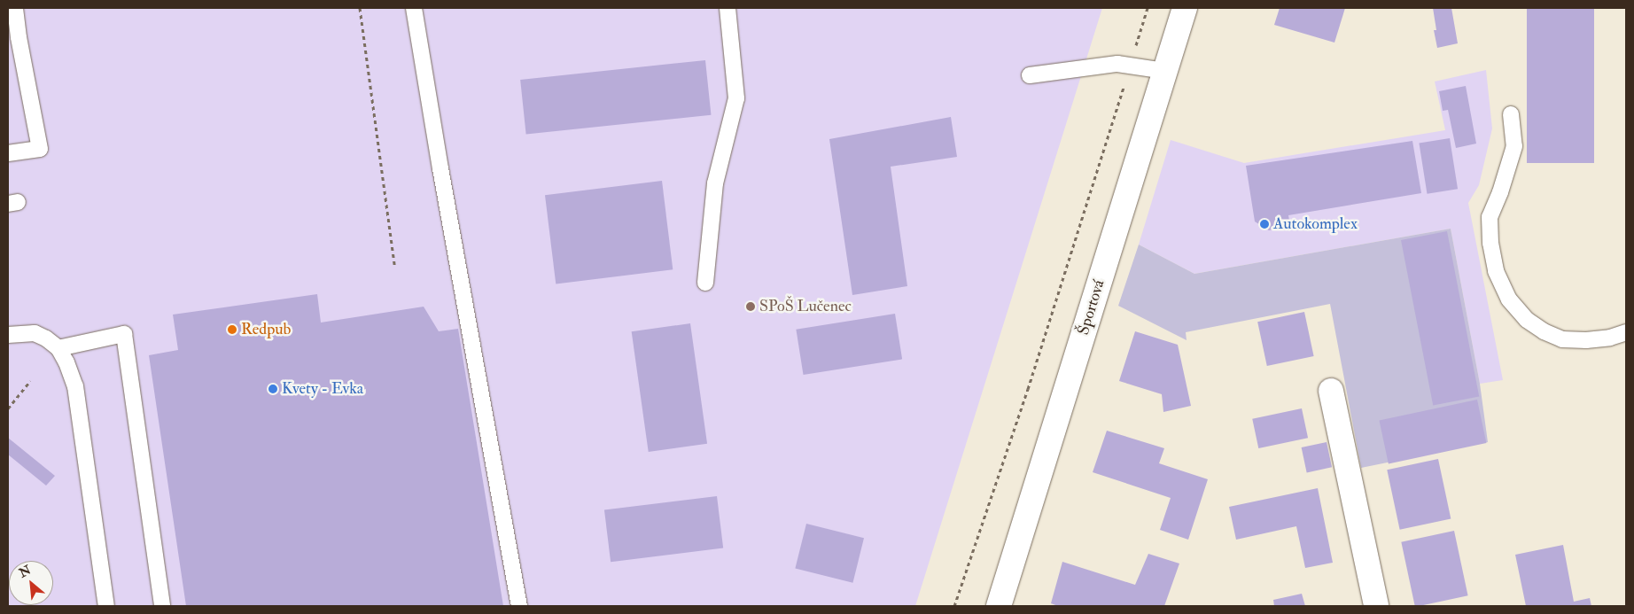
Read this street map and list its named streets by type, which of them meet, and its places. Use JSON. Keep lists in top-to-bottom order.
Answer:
{
  "streets": {
    "street": ["Športová"]
  },
  "places": [
    "Autokomplex",
    "SPoŠ Lučenec",
    "Redpub",
    "Kvety - Evka"
  ],
  "north": "top left"
}
